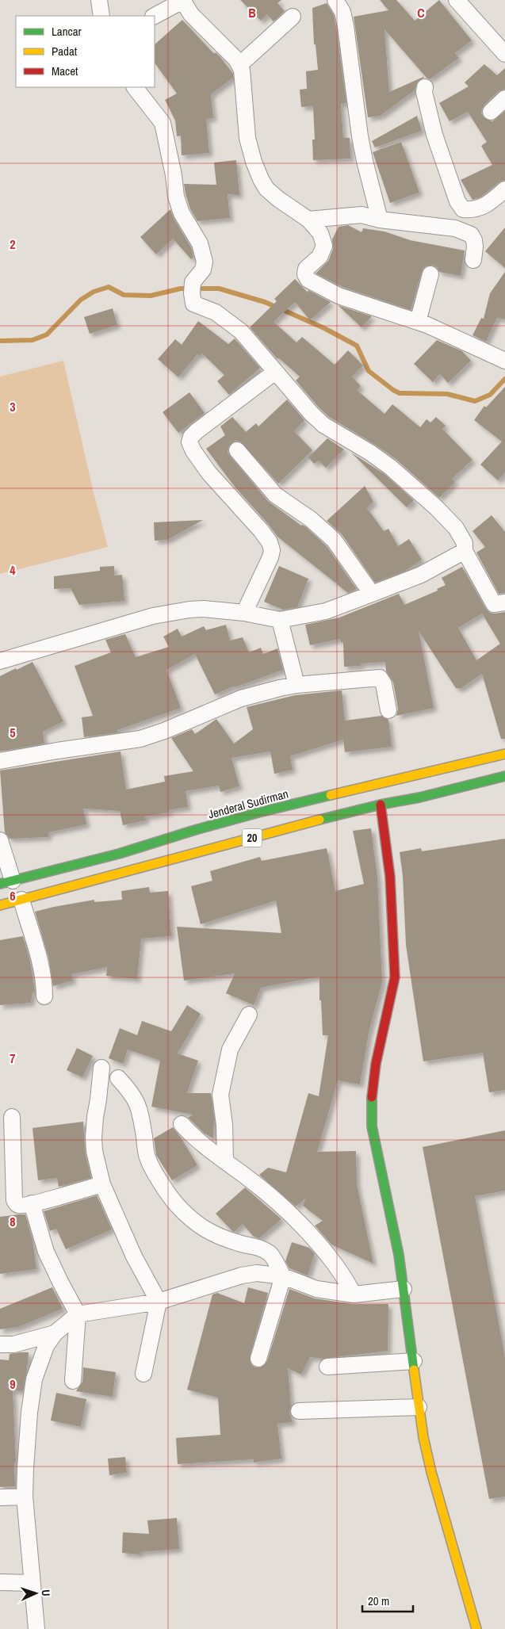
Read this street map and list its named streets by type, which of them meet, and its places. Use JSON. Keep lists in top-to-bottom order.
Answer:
{
  "streets": {
    "main road": ["Jenderal Sudirman", "20"]
  },
  "legend": ["Lancar", "Padat", "Macet"],
  "scale_bar": "20 m",
  "north": "right",
  "grid": {
    "columns": ["B", "C"],
    "rows": [
      "2",
      "3",
      "4",
      "5",
      "6",
      "7",
      "8",
      "9"
    ]
  }
}
